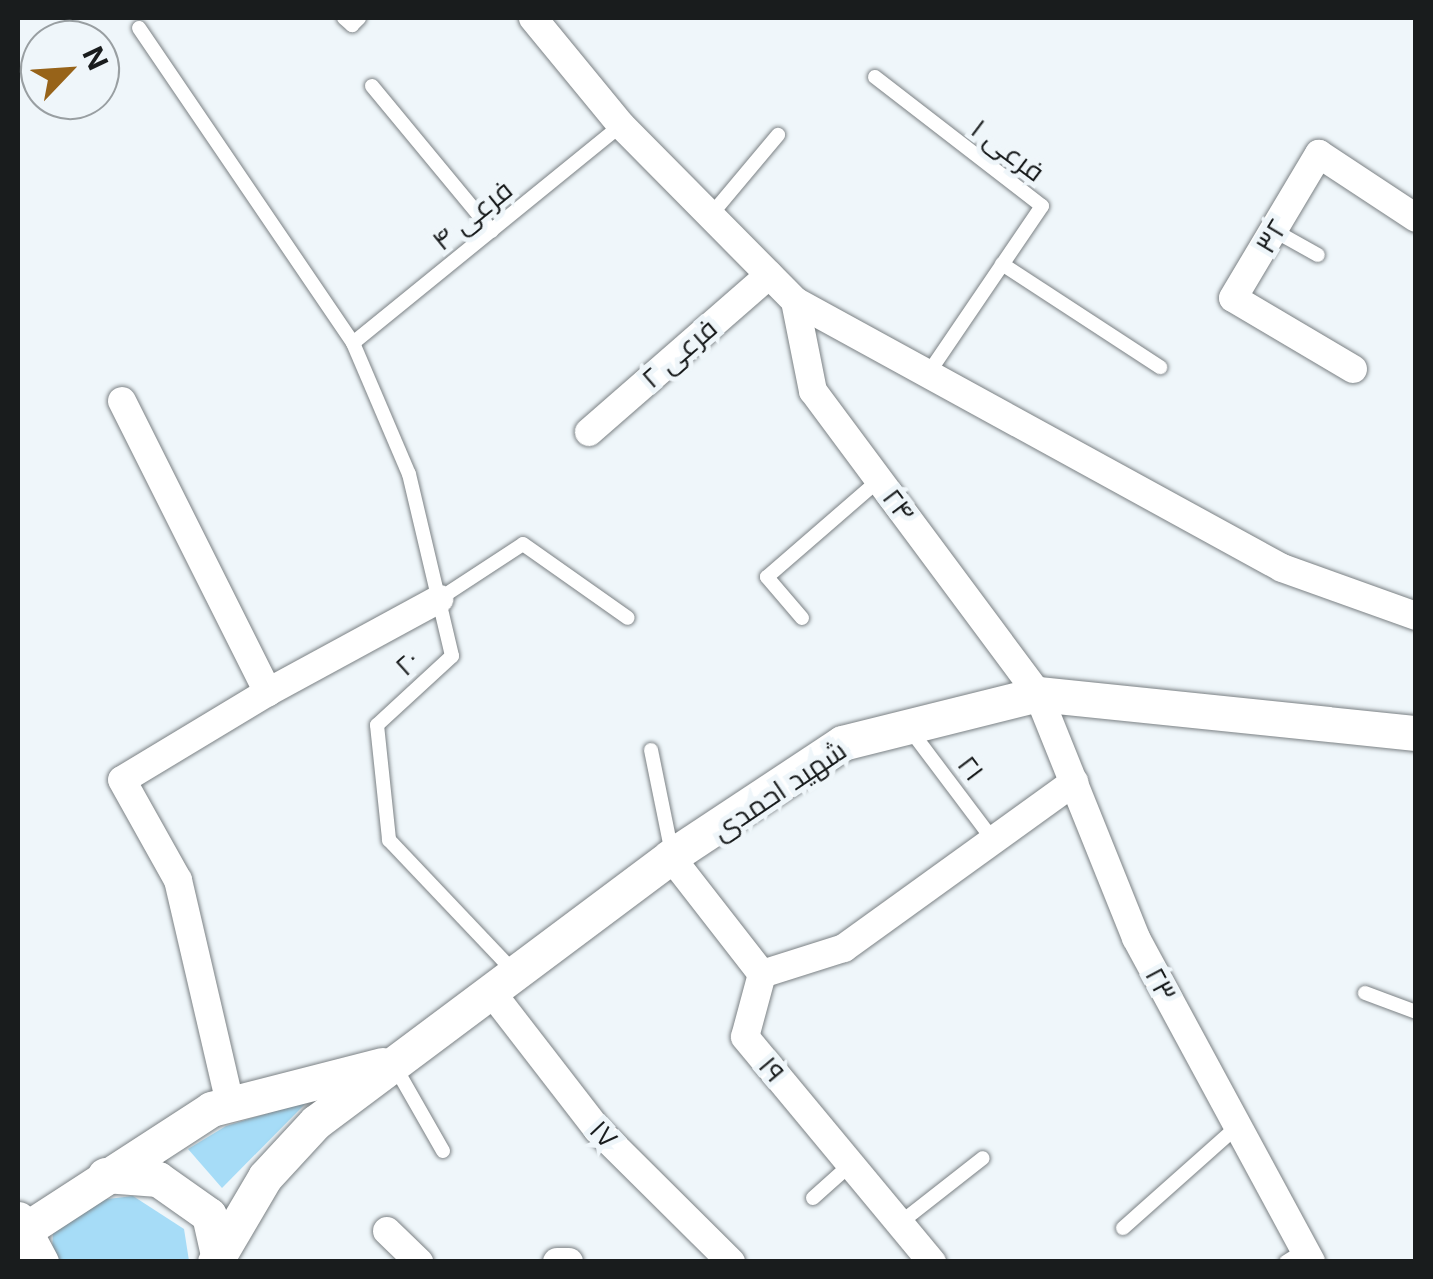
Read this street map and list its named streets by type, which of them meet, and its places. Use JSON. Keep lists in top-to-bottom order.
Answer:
{
  "streets": {
    "street": [
      "۳۲",
      "فرعی ۲",
      "۲۴",
      "شهید احمدی",
      "۲۳",
      "۱۹",
      "۱۷"
    ],
    "lane": [
      "فرعی ۱",
      "فرعی ۴",
      "۲۰",
      "۲۱"
    ]
  },
  "crossings": [
    ["فرعی ۴", "۲۰"],
    ["۲۴", "شهید احمدی"],
    ["۲۴", "۲۳"],
    ["۲۰", "شهید احمدی"],
    ["۲۰", "۱۷"],
    ["۲۱", "شهید احمدی"],
    ["شهید احمدی", "۲۳"],
    ["شهید احمدی", "۱۷"]
  ],
  "north": "top right"
}
